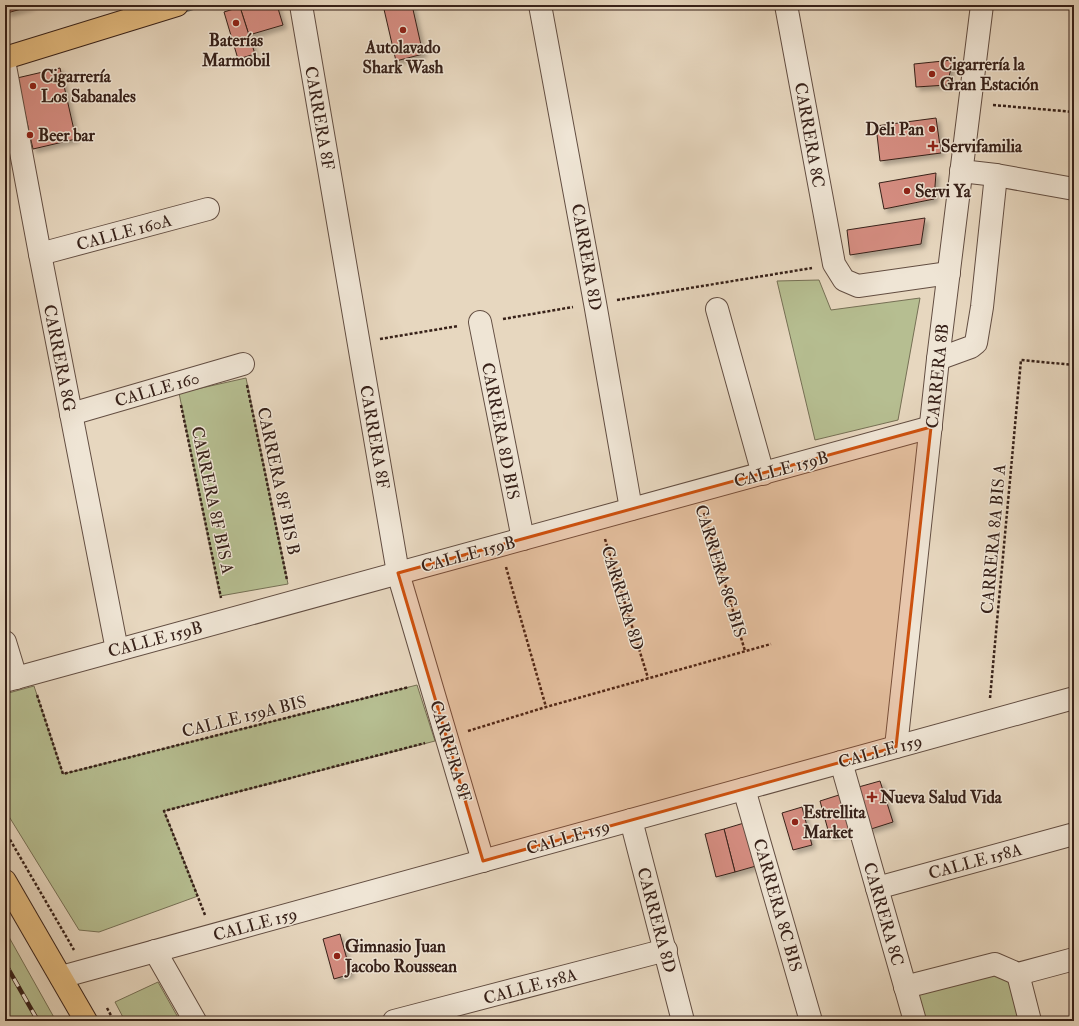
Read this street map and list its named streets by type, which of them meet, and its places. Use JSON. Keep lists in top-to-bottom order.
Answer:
{
  "streets": {
    "street": [
      "CARRERA 8F",
      "CARRERA 8C",
      "CALLE 160A",
      "CARRERA 8D",
      "CARRERA 8G",
      "CARRERA 8B",
      "CALLE 160",
      "CARRERA 8D BIS",
      "CALLE 159B",
      "CARRERA 8C BIS",
      "CALLE 159",
      "CALLE 158A"
    ],
    "path": [
      "CARRERA 8F BIS B",
      "CARRERA 8F BIS A",
      "CARRERA 8A BIS A",
      "CALLE 159A BIS"
    ]
  },
  "crossings": [
    ["CARRERA 8F", "CALLE 159B"],
    ["CARRERA 8F", "CALLE 159A BIS"],
    ["CARRERA 8F", "CALLE 159"],
    ["CARRERA 8C", "CARRERA 8B"],
    ["CARRERA 8C", "CALLE 159"],
    ["CARRERA 8C", "CALLE 158A"],
    ["CALLE 160A", "CARRERA 8G"],
    ["CARRERA 8D", "CALLE 159B"],
    ["CARRERA 8D", "CALLE 159"],
    ["CARRERA 8D", "CALLE 158A"],
    ["CARRERA 8G", "CALLE 160"],
    ["CARRERA 8G", "CALLE 159B"],
    ["CARRERA 8B", "CALLE 159B"],
    ["CARRERA 8B", "CALLE 159"],
    ["CALLE 160", "CARRERA 8F BIS B"],
    ["CALLE 160", "CARRERA 8F BIS A"],
    ["CARRERA 8D BIS", "CALLE 159B"],
    ["CALLE 159B", "CARRERA 8F BIS B"],
    ["CALLE 159B", "CARRERA 8F BIS A"],
    ["CALLE 159B", "CARRERA 8C BIS"],
    ["CALLE 159B", "CALLE 159A BIS"],
    ["CARRERA 8A BIS A", "CALLE 159"],
    ["CARRERA 8C BIS", "CALLE 159"]
  ],
  "places": {
    "other": [
      "Baterías Marmobil",
      "Autolavado Shark Wash",
      "Cigarrería la Gran Estación",
      "Cigarrería Los Sabanales",
      "Deli Pan",
      "Beer bar",
      "Servi Ya",
      "Estrellita Market",
      "Gimnasio Juan Jacobo Roussean"
    ],
    "health": ["Servifamilia", "Nueva Salud Vida"]
  }
}
